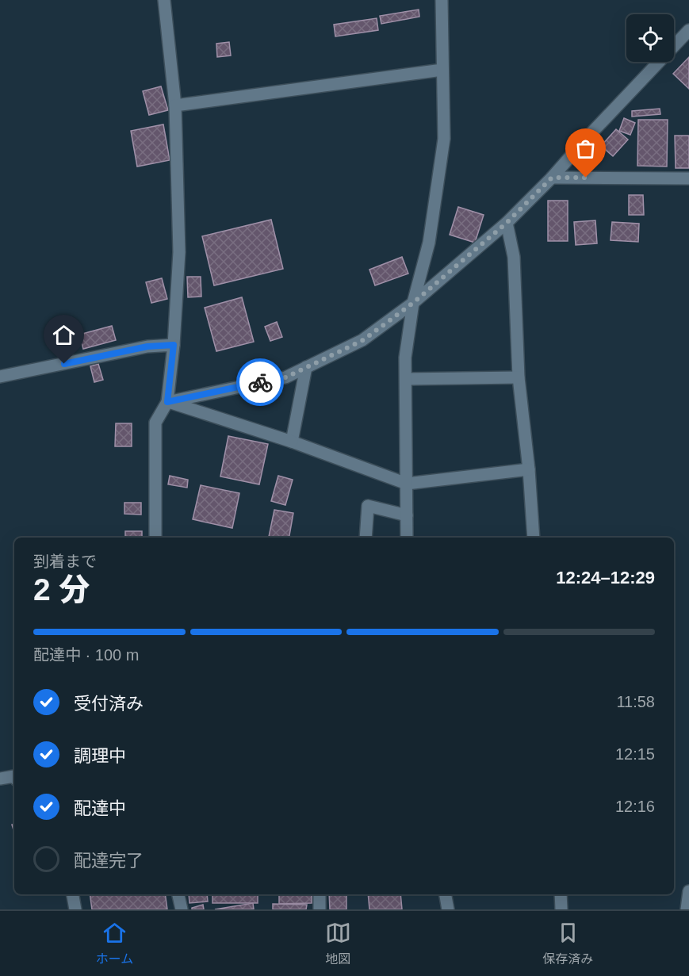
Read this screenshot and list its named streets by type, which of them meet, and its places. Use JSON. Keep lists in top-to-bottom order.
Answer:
{
  "page": {
    "heading": ["2 分", "到着まで", "12:24–12:29"],
    "bar": "配達中 · 100 m",
    "list": [
      ["受付済み", "11:58"],
      ["調理中", "12:15"],
      ["配達中", "12:16"],
      "配達完了"
    ],
    "tabs": ["ホーム", "地図", "保存済み"]
  }
}
